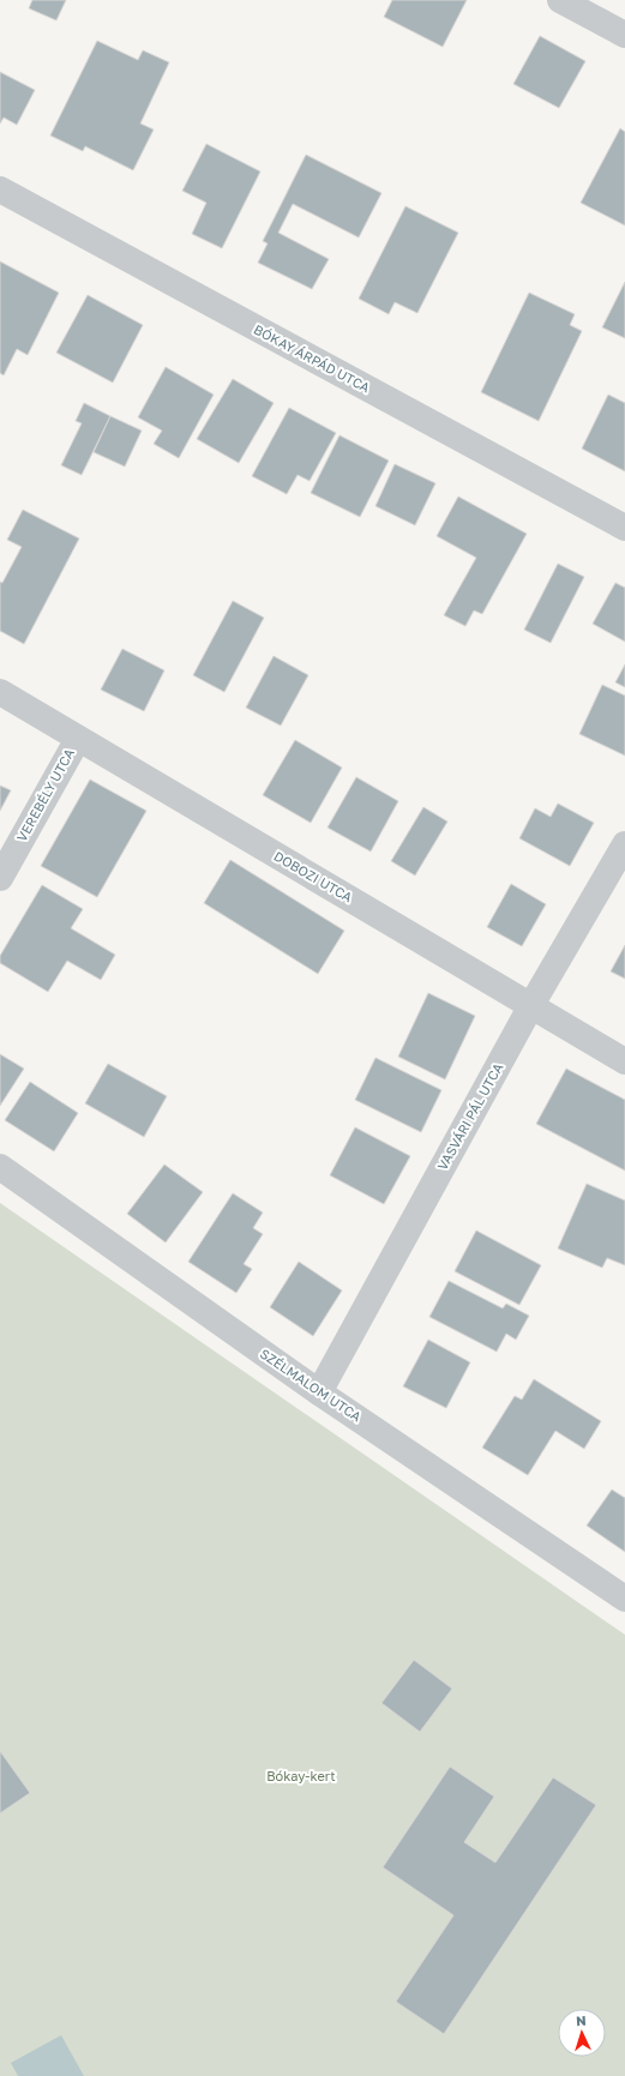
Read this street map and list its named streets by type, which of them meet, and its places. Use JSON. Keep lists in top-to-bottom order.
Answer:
{
  "streets": {
    "street": [
      "BÓKAY ÁRPÁD UTCA",
      "VEREBÉLY UTCA",
      "DOBOZI UTCA",
      "VASVÁRI PÁL UTCA",
      "SZÉLMALOM UTCA"
    ]
  },
  "crossings": [
    ["VEREBÉLY UTCA", "DOBOZI UTCA"],
    ["DOBOZI UTCA", "VASVÁRI PÁL UTCA"],
    ["VASVÁRI PÁL UTCA", "SZÉLMALOM UTCA"]
  ],
  "parks": ["Bókay-kert"],
  "north": "top"
}
